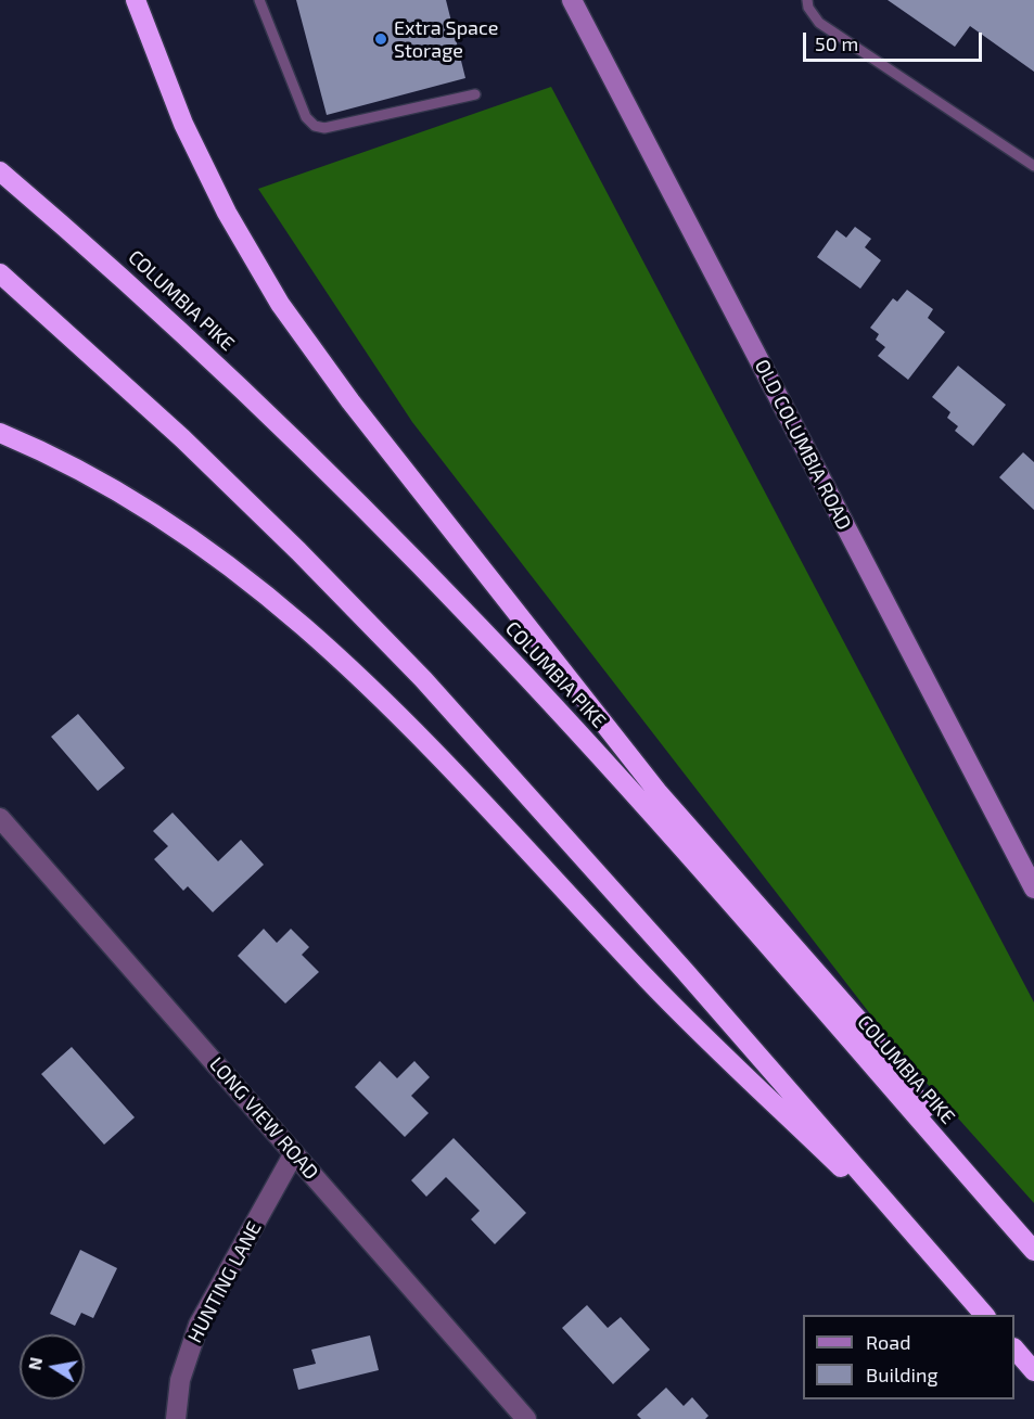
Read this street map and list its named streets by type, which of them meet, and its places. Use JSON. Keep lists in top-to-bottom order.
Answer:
{
  "streets": {
    "highway": ["COLUMBIA PIKE"],
    "street": ["OLD COLUMBIA ROAD", "LONG VIEW ROAD", "HUNTING LANE"]
  },
  "crossings": [
    ["LONG VIEW ROAD", "HUNTING LANE"]
  ],
  "places": ["Extra Space Storage"],
  "legend": ["Road", "Building"],
  "scale_bar": "50 m",
  "north": "left"
}
